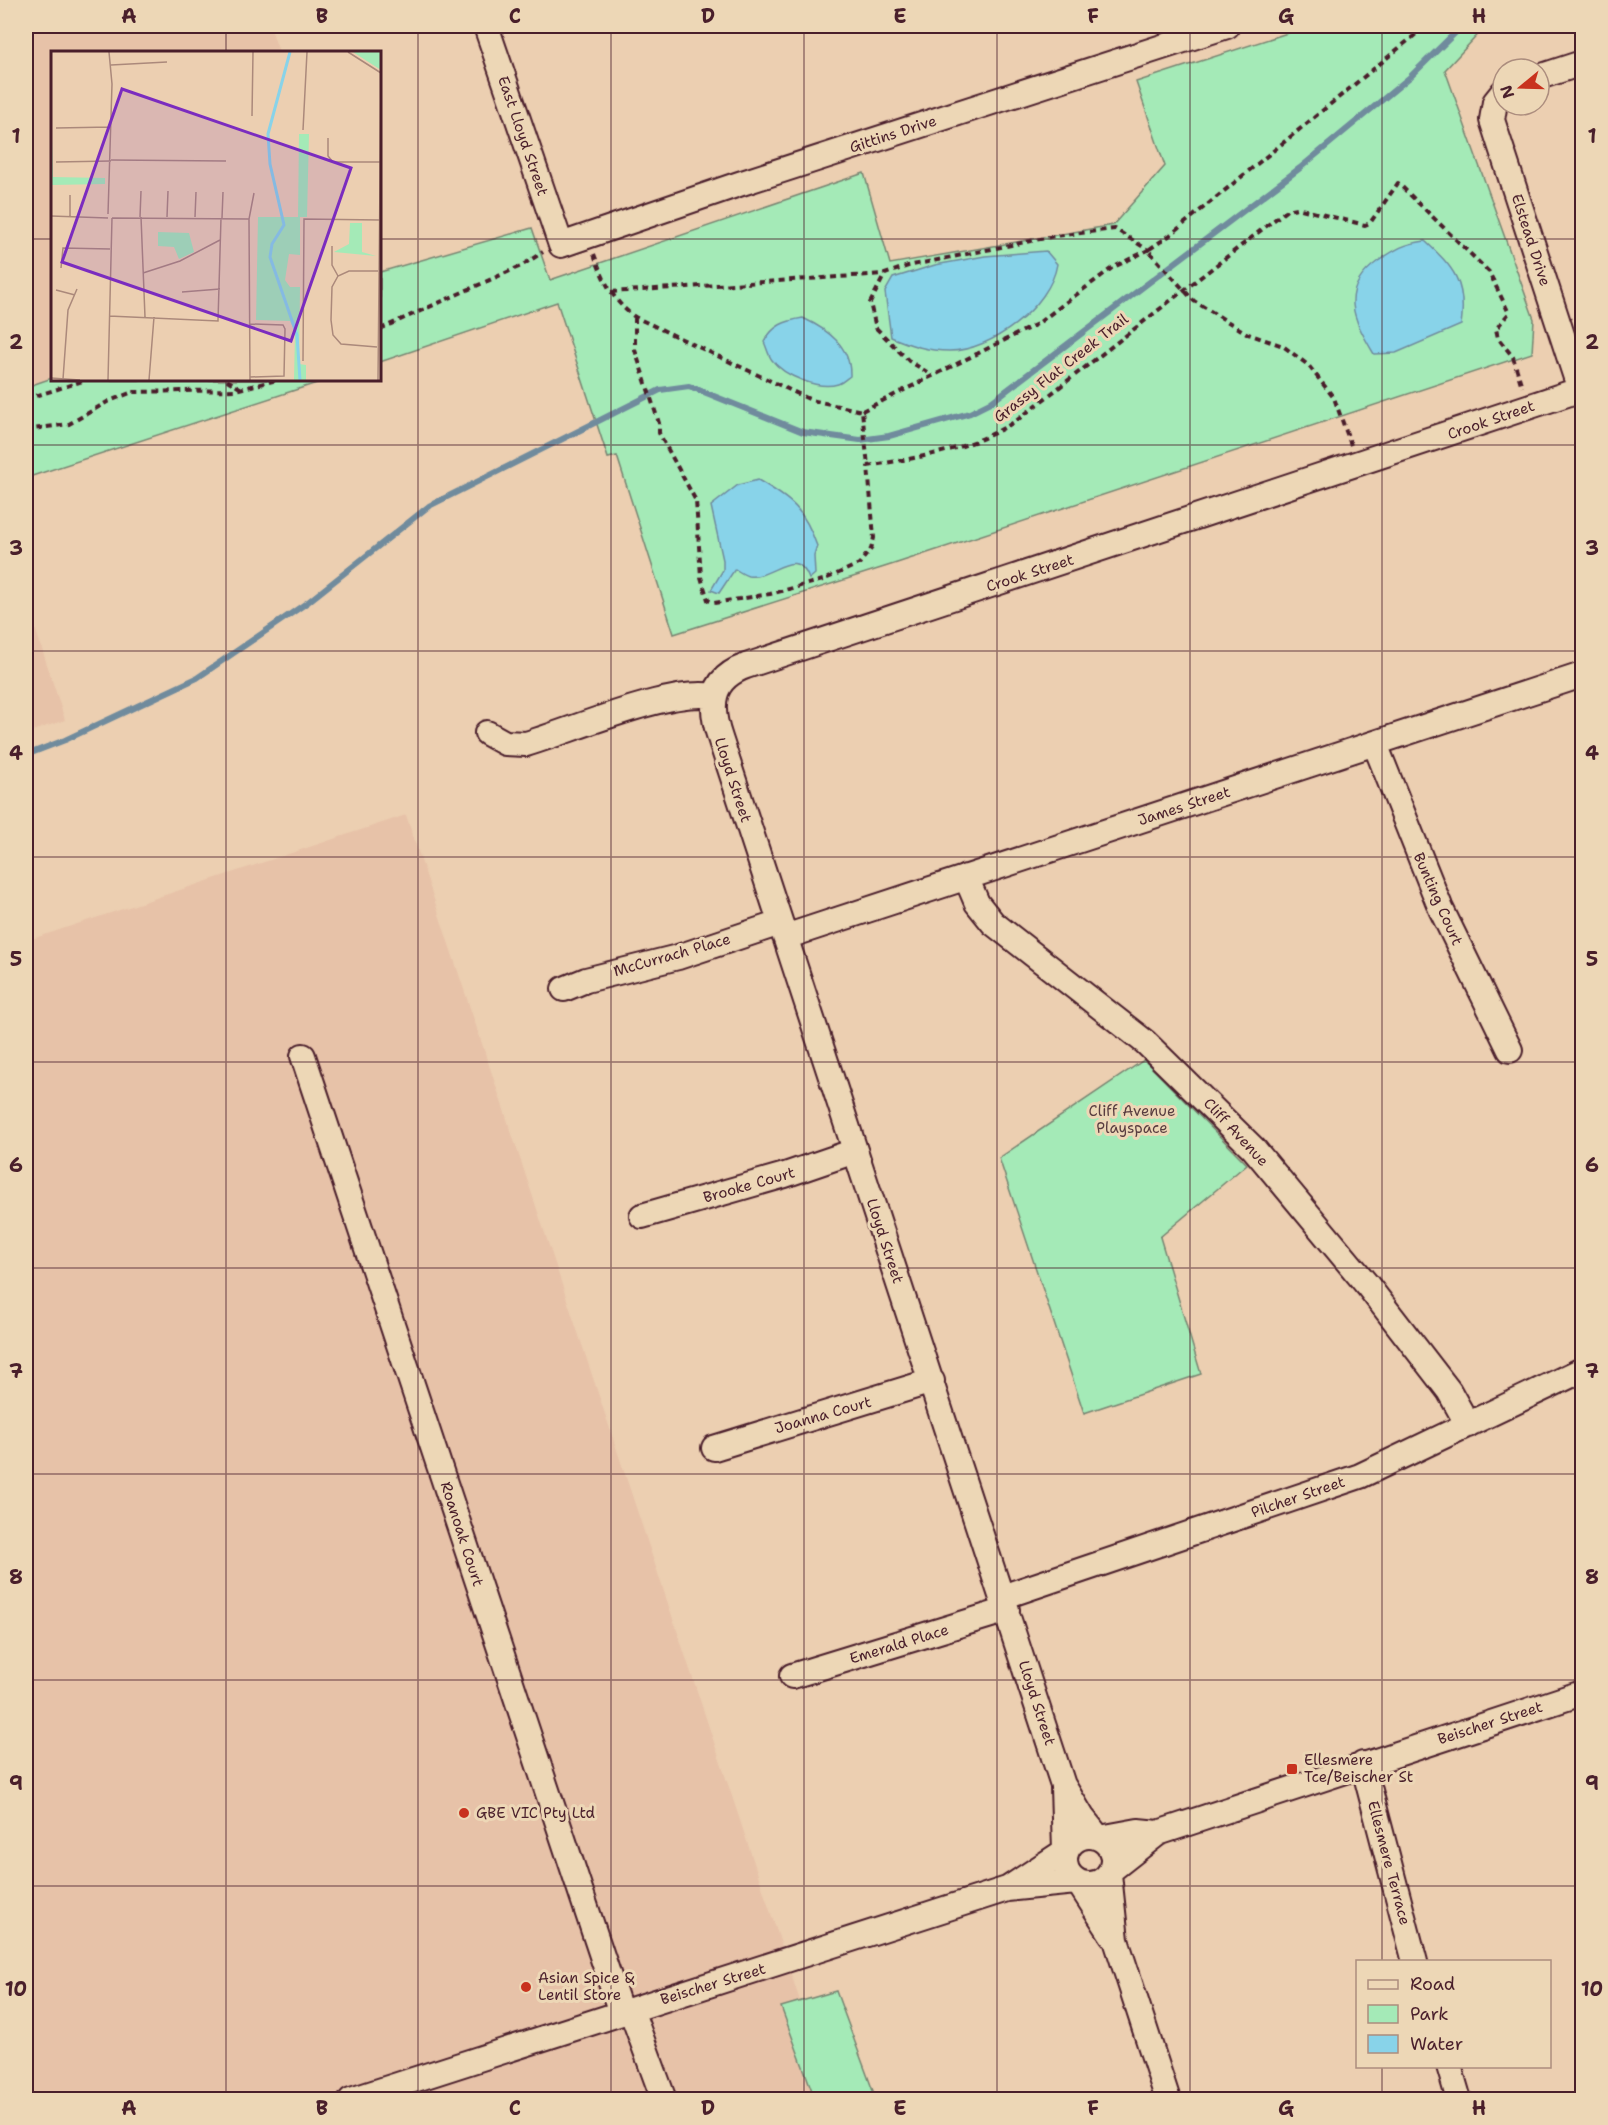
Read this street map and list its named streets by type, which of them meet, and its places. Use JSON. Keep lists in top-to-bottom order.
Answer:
{
  "streets": {
    "street": [
      "Gittins Drive",
      "East Lloyd Street",
      "Elstead Drive",
      "Crook Street",
      "Lloyd Street",
      "James Street",
      "Bunting Court",
      "McCurrach Place",
      "Cliff Avenue",
      "Brooke Court",
      "Joanna Court",
      "Pilcher Street",
      "Roanoak Court",
      "Emerald Place",
      "Beischer Street",
      "Ellesmere Terrace"
    ],
    "path": ["Grassy Flat Creek Trail"]
  },
  "crossings": [
    ["Gittins Drive", "East Lloyd Street"],
    ["Elstead Drive", "Crook Street"],
    ["Grassy Flat Creek Trail", "Crook Street"],
    ["Crook Street", "Lloyd Street"],
    ["Lloyd Street", "James Street"],
    ["Lloyd Street", "McCurrach Place"],
    ["Lloyd Street", "Brooke Court"],
    ["Lloyd Street", "Joanna Court"],
    ["Lloyd Street", "Pilcher Street"],
    ["Lloyd Street", "Emerald Place"],
    ["Lloyd Street", "Beischer Street"],
    ["James Street", "Bunting Court"],
    ["James Street", "McCurrach Place"],
    ["James Street", "Cliff Avenue"],
    ["Cliff Avenue", "Pilcher Street"],
    ["Pilcher Street", "Emerald Place"],
    ["Roanoak Court", "Beischer Street"],
    ["Beischer Street", "Ellesmere Terrace"]
  ],
  "parks": ["Cliff Avenue Playspace"],
  "places": {
    "transit": ["Ellesmere Tce/Beischer St"],
    "other": ["GBE VIC Pty Ltd", "Asian Spice & Lentil Store"]
  },
  "legend": ["Road", "Park", "Water"],
  "north": "left",
  "grid": {
    "columns": [
      "A",
      "B",
      "C",
      "D",
      "E",
      "F",
      "G",
      "H"
    ],
    "rows": [
      "1",
      "2",
      "3",
      "4",
      "5",
      "6",
      "7",
      "8",
      "9",
      "10"
    ]
  }
}
